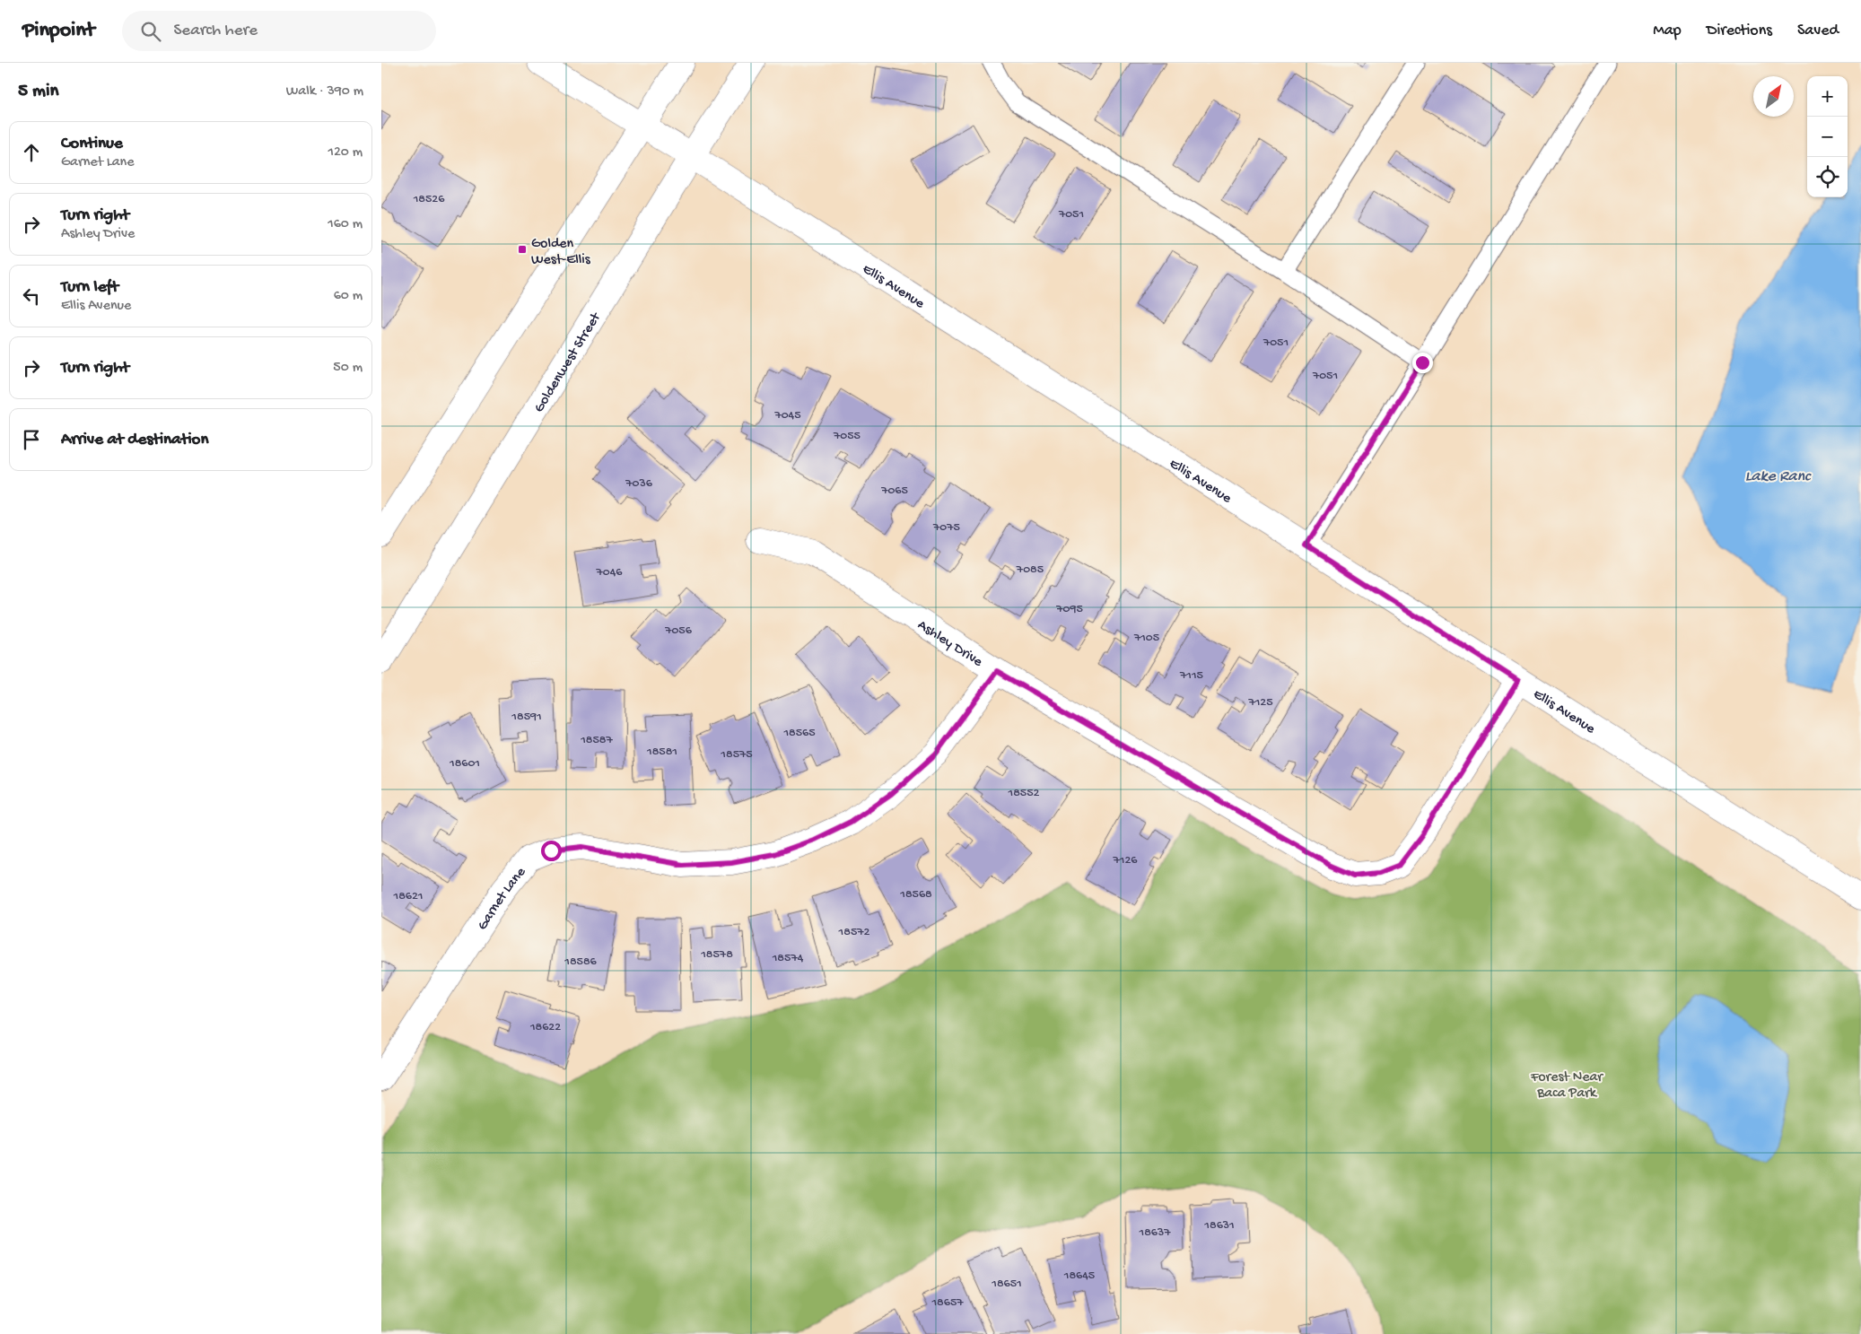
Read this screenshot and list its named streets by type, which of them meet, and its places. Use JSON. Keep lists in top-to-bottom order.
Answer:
{
  "streets": {
    "street": [
      "Ellis Avenue",
      "Goldenwest Street",
      "Ashley Drive",
      "Garnet Lane"
    ]
  },
  "crossings": [
    ["Ellis Avenue", "Goldenwest Street"],
    ["Ellis Avenue", "Ashley Drive"],
    ["Ashley Drive", "Garnet Lane"]
  ],
  "water": ["Lake Ranc"],
  "parks": ["Forest Near Baca Park"],
  "places": {
    "transit": ["Golden West-Ellis"]
  },
  "house_numbers": [
    "18526",
    "7051",
    "7051",
    "7051",
    "7045",
    "7055",
    "7036",
    "7065",
    "7075",
    "7085",
    "7046",
    "7095",
    "7056",
    "7105",
    "7115",
    "7125",
    "18591",
    "18565",
    "18587",
    "18581",
    "18575",
    "18601",
    "18552",
    "7126",
    "18568",
    "18621",
    "18572",
    "18578",
    "18574",
    "18586",
    "18622",
    "18631",
    "18637",
    "18645",
    "18651",
    "18657"
  ],
  "north": "top right",
  "page": {
    "header": "Pinpoint",
    "search": "Search here",
    "nav": ["Map", "Directions", "Saved"],
    "heading": ["5 min", "Walk · 390 m"],
    "map_buttons": ["+", "−"],
    "list": [
      ["Continue", "Garnet Lane", "120 m"],
      ["Turn right", "Ashley Drive", "160 m"],
      ["Turn left", "Ellis Avenue", "60 m"],
      ["Turn right", "50 m"],
      "Arrive at destination"
    ]
  }
}
